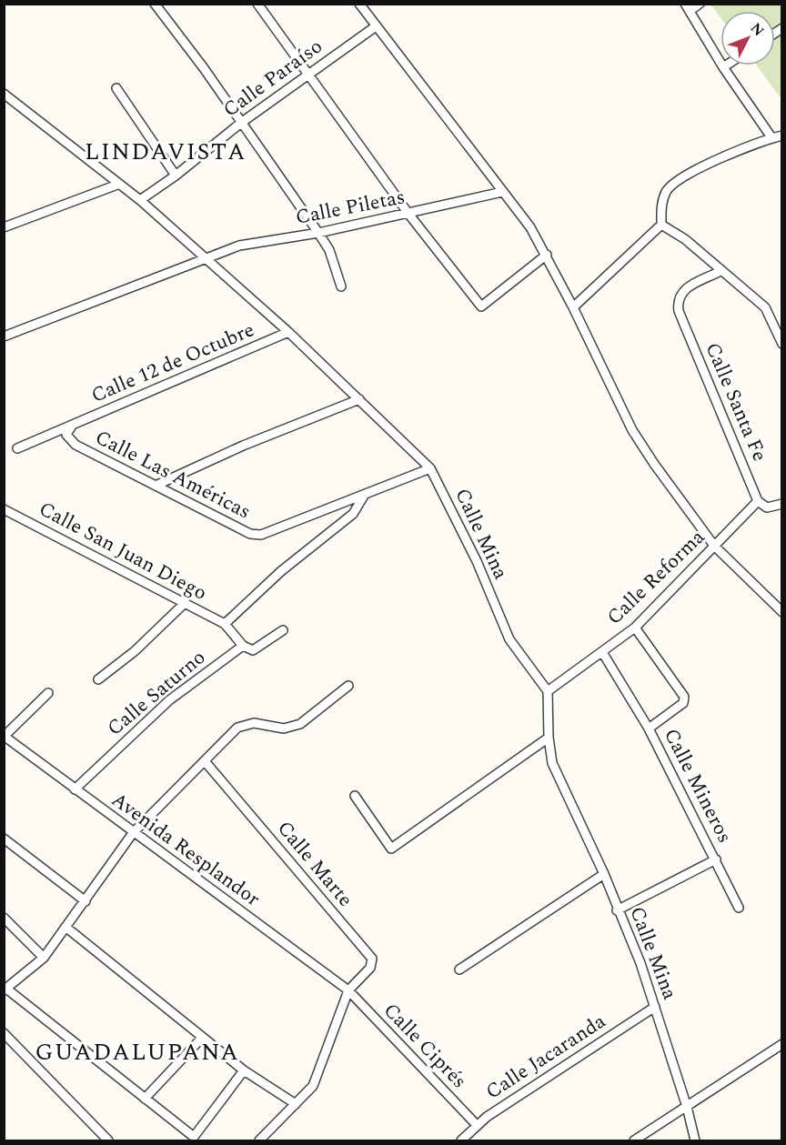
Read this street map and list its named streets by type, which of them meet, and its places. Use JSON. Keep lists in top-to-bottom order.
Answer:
{
  "streets": {
    "street": [
      "Calle Paraíso",
      "Calle Piletas",
      "Calle 12 de Octubre",
      "Calle Santa Fe",
      "Calle Las Américas",
      "Calle Mina",
      "Calle San Juan Diego",
      "Calle Reforma",
      "Calle Saturno",
      "Calle Mineros",
      "Avenida Resplandor",
      "Calle Marte",
      "Calle Ciprés",
      "Calle Jacaranda"
    ]
  },
  "crossings": [
    ["Calle Paraíso", "Calle Mina"],
    ["Calle Piletas", "Calle Mina"],
    ["Calle 12 de Octubre", "Calle Las Américas"],
    ["Calle 12 de Octubre", "Calle Mina"],
    ["Calle Santa Fe", "Calle Reforma"],
    ["Calle Las Américas", "Calle Mina"],
    ["Calle Mina", "Calle Reforma"],
    ["Calle Mina", "Calle Jacaranda"],
    ["Calle Reforma", "Calle Mineros"],
    ["Calle Saturno", "Avenida Resplandor"],
    ["Avenida Resplandor", "Calle Marte"],
    ["Avenida Resplandor", "Calle Ciprés"],
    ["Calle Marte", "Calle Ciprés"],
    ["Calle Ciprés", "Calle Jacaranda"]
  ],
  "districts": ["LINDAVISTA", "GUADALUPANA"],
  "north": "top right"
}
